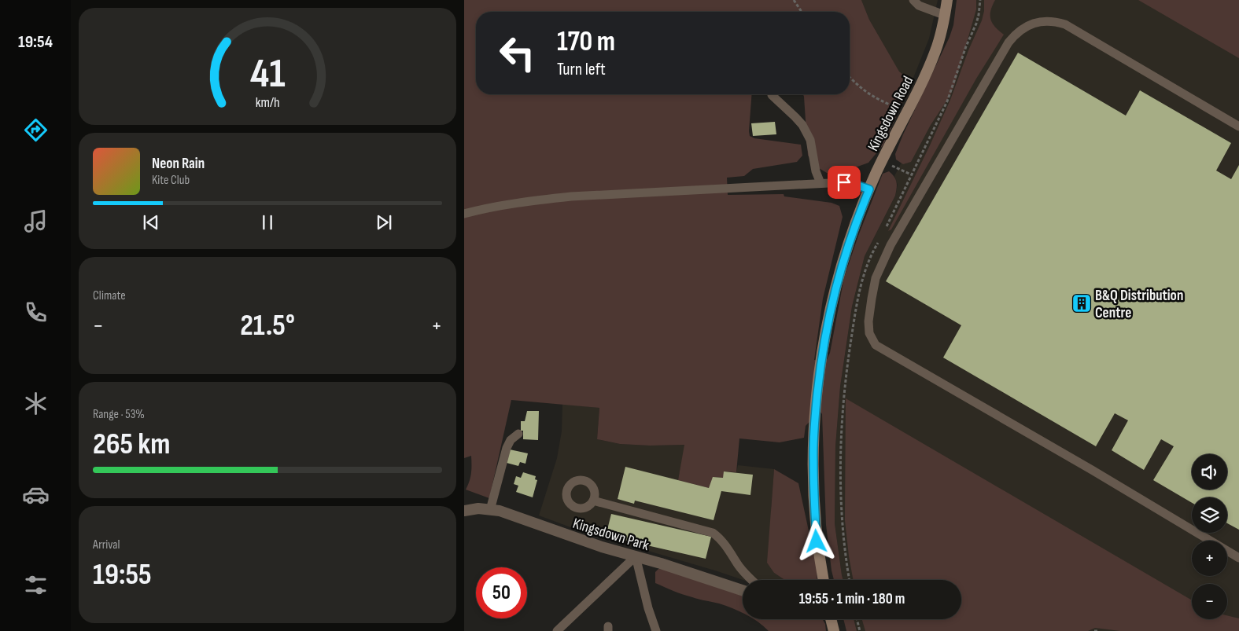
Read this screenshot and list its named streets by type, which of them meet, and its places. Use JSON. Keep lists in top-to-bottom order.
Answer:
{
  "streets": {
    "main road": ["Kingsdown Road"],
    "street": ["Kingsdown Park"]
  },
  "places": {
    "building": ["B&Q Distribution Centre"]
  },
  "page": {
    "tabs": "19:54",
    "turn": ["170 m", "Turn left"],
    "song": ["Neon Rain", "Kite Club"],
    "tile": [
      "Climate",
      ["Range · 53%", "265 km"],
      ["Arrival", "19:55"]
    ],
    "heat": ["−", "21.5°", "+"],
    "map_buttons": ["+", "−"],
    "limit": "50",
    "trip": "19:55 · 1 min · 180 m",
    "gauge": ["41", "km/h"]
  }
}
